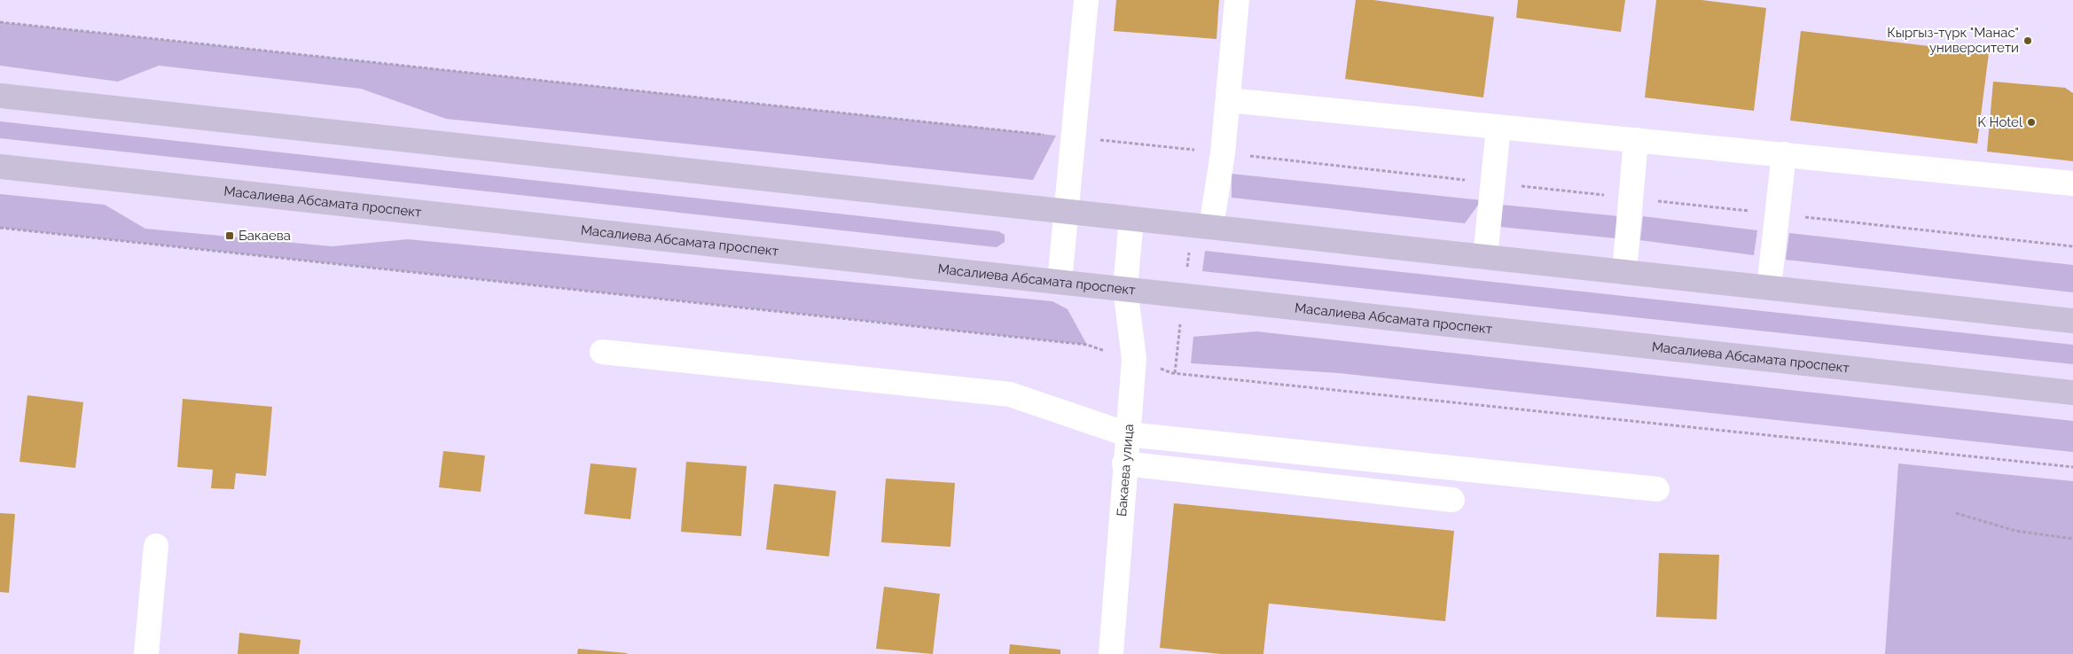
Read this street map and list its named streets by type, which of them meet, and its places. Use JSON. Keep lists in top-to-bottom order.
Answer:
{
  "streets": {
    "main road": ["Масалиева Абсамата проспект"],
    "street": ["Бакаева улица"]
  },
  "crossings": [
    ["Масалиева Абсамата проспект", "Бакаева улица"]
  ],
  "places": {
    "other": ["Кыргыз-түрк \"Манас\" университети", "K Hotel"],
    "transit": ["Бакаева"]
  }
}
